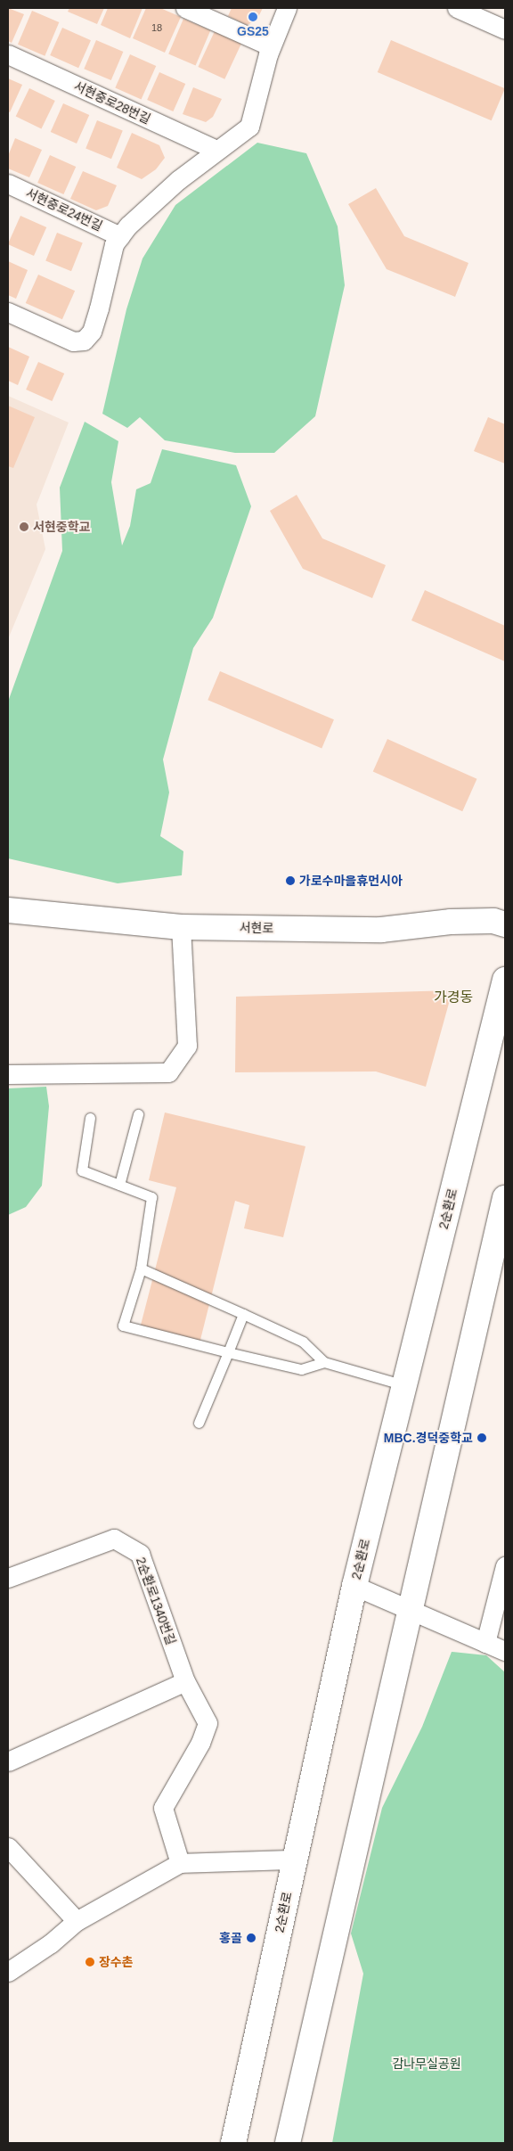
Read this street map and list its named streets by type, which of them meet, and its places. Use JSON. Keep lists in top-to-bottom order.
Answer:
{
  "streets": {
    "street": [
      "서현중로28번길",
      "서현중로24번길",
      "서현로",
      "2순환로",
      "2순환로1340번길"
    ]
  },
  "districts": ["가경동"],
  "parks": ["감나무실공원"],
  "places": [
    "GS25",
    "서현중학교",
    "가로수마을휴먼시아",
    "MBC.경덕중학교",
    "홍골",
    "장수촌"
  ],
  "house_numbers": ["18"]
}
